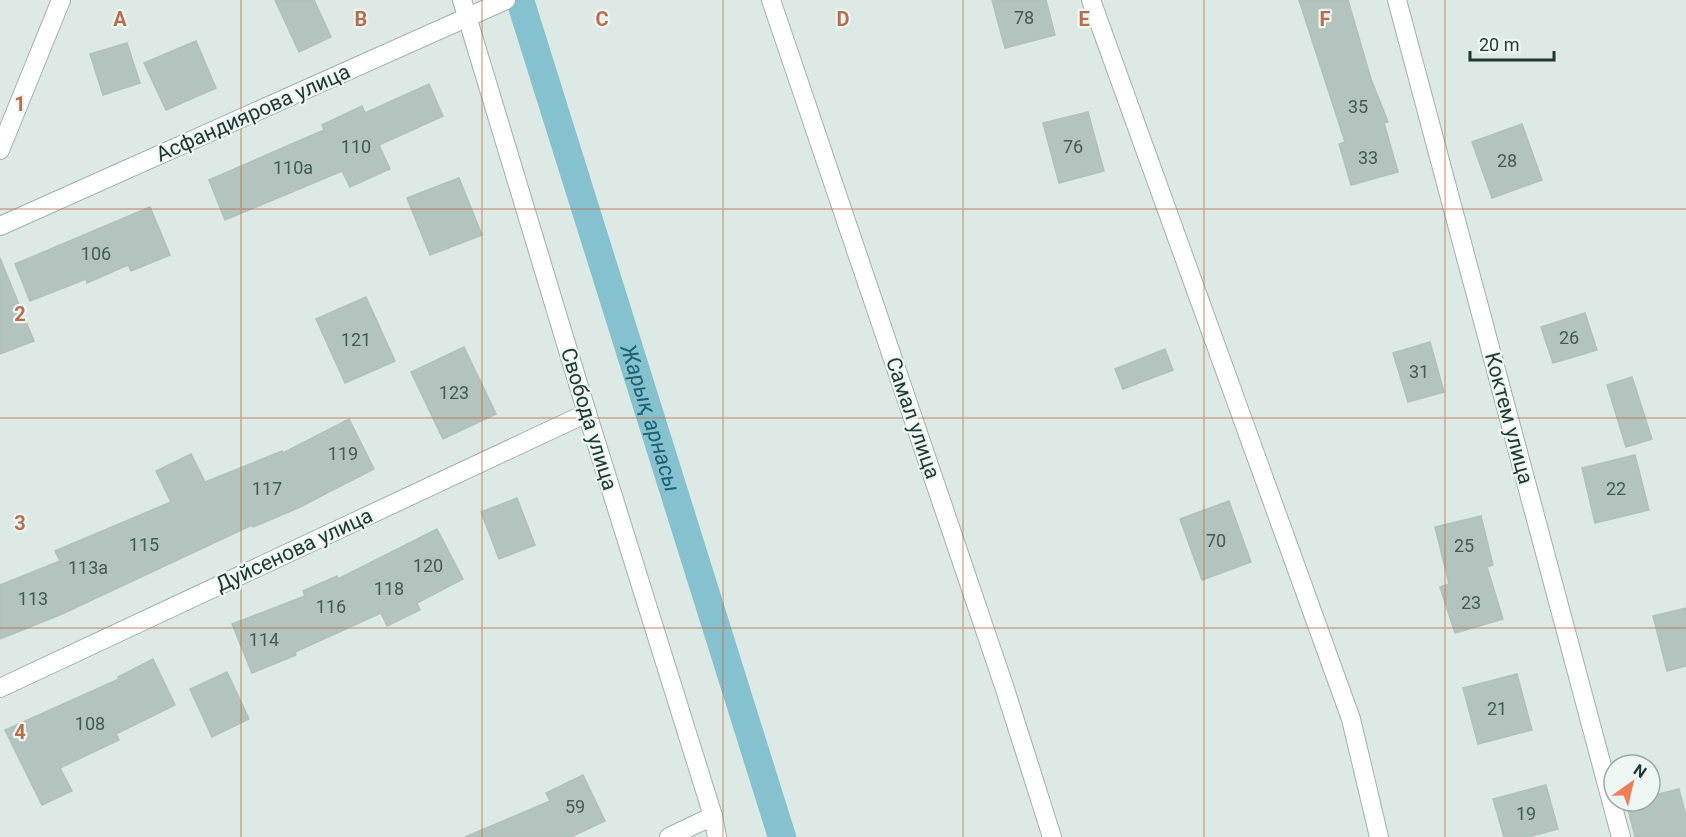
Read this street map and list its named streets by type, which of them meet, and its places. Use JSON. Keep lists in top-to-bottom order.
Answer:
{
  "streets": {
    "street": [
      "Асфандиярова улица",
      "Самал улица",
      "Коктем улица",
      "Свобода улица",
      "Дуйсенова улица"
    ]
  },
  "crossings": [
    ["Асфандиярова улица", "Свобода улица"],
    ["Свобода улица", "Дуйсенова улица"]
  ],
  "water": ["Жарық арнасы"],
  "house_numbers": [
    "78",
    "35",
    "110",
    "76",
    "33",
    "28",
    "110а",
    "106",
    "26",
    "121",
    "31",
    "123",
    "119",
    "117",
    "22",
    "70",
    "115",
    "25",
    "120",
    "113а",
    "118",
    "113",
    "23",
    "116",
    "114",
    "21",
    "108",
    "59",
    "19"
  ],
  "scale_bar": "20 m",
  "north": "top right",
  "grid": {
    "columns": [
      "A",
      "B",
      "C",
      "D",
      "E",
      "F"
    ],
    "rows": [
      "1",
      "2",
      "3",
      "4"
    ]
  }
}
